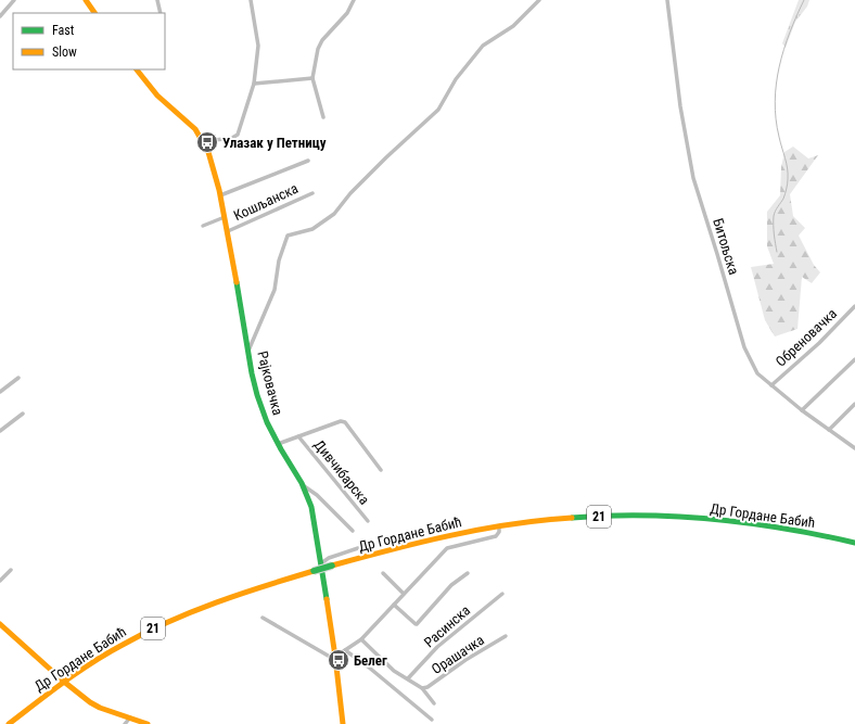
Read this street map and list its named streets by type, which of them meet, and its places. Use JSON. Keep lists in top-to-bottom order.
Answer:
{
  "streets": {
    "main road": ["Рајковачка", "Др Гордане Бабић", "21"],
    "street": [
      "Кошљанска",
      "Битољска",
      "Обреновачка",
      "Дивчибарска",
      "Расинска",
      "Орашачка"
    ]
  },
  "crossings": [
    ["Кошљанска", "Рајковачка"],
    ["Битољска", "Обреновачка"]
  ],
  "places": {
    "bus stop": ["Улазак у Петницу", "Белег"]
  },
  "legend": ["Fast", "Slow"]
}
